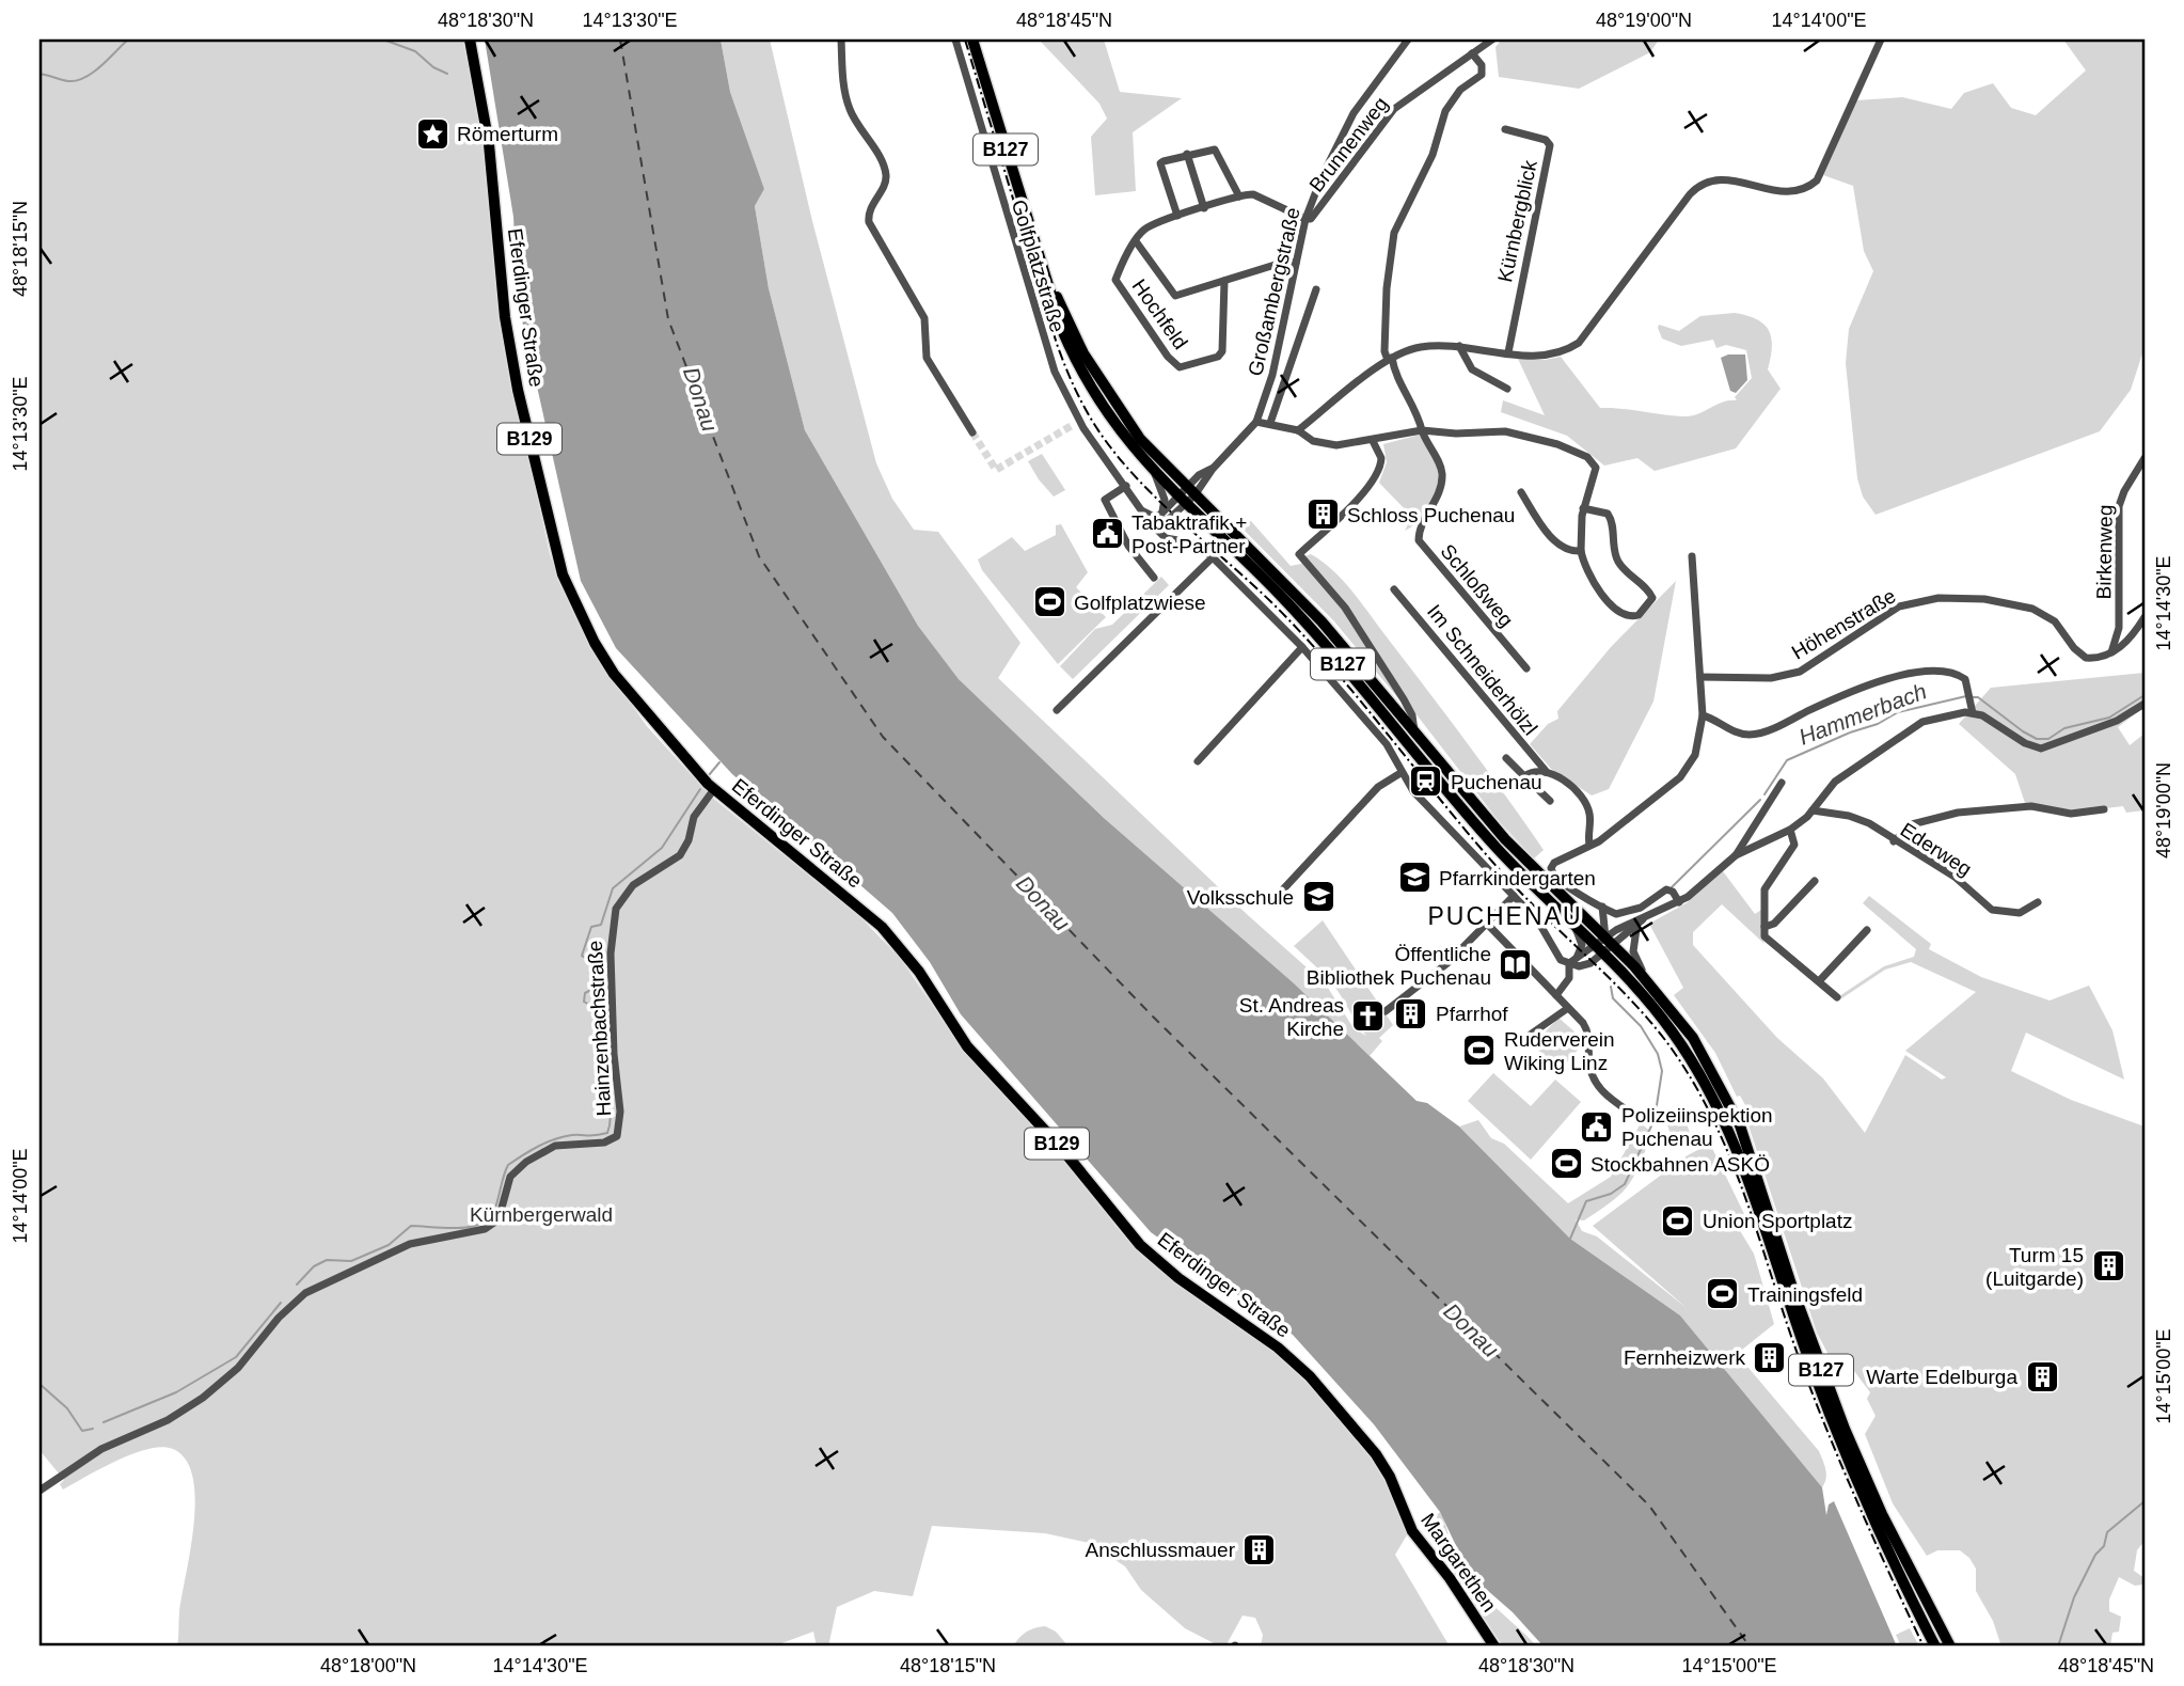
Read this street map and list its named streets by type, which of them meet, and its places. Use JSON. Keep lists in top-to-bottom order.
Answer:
{
  "streets": {
    "main road": [
      "B127",
      "Eferdinger Straße",
      "B129",
      "Margarethen"
    ],
    "street": [
      "Brunnenweg",
      "Kürnbergblick",
      "Golfplatzstraße",
      "Großambergstraße",
      "Hochfeld",
      "Birkenweg",
      "Schloßweg",
      "Höhenstraße",
      "Im Schneiderhölzl",
      "Ederweg",
      "Hainzenbachstraße"
    ]
  },
  "crossings": [
    ["Brunnenweg", "Großambergstraße"],
    ["B127", "Großambergstraße"],
    ["Großambergstraße", "Hochfeld"],
    ["Eferdinger Straße", "Hainzenbachstraße"],
    ["Eferdinger Straße", "Margarethen"],
    ["Birkenweg", "Höhenstraße"]
  ],
  "districts": ["PUCHENAU"],
  "water": ["Donau", "Hammerbach"],
  "parks": ["Kürnbergerwald"],
  "places": {
    "place": ["Römerturm"],
    "building": [
      "Schloss Puchenau",
      "Pfarrhof",
      "Turm 15 (Luitgarde)",
      "Fernheizwerk",
      "Warte Edelburga",
      "Anschlussmauer"
    ],
    "public building": ["Tabaktrafik + Post-Partner", "Polizeiinspektion Puchenau"],
    "sports": [
      "Golfplatzwiese",
      "Ruderverein Wiking Linz",
      "Stockbahnen ASKÖ",
      "Union Sportplatz",
      "Trainingsfeld"
    ],
    "station": ["Puchenau"],
    "school or university": ["Pfarrkindergarten", "Volksschule"],
    "library": ["Öffentliche Bibliothek Puchenau"],
    "church": ["St. Andreas Kirche"]
  },
  "coordinates": [
    "48°18'30\"N",
    "14°13'30\"E",
    "48°18'45\"N",
    "48°19'00\"N",
    "14°14'00\"E",
    "48°18'15\"N",
    "14°14'30\"E",
    "14°15'00\"E",
    "48°18'00\"N"
  ]
}
